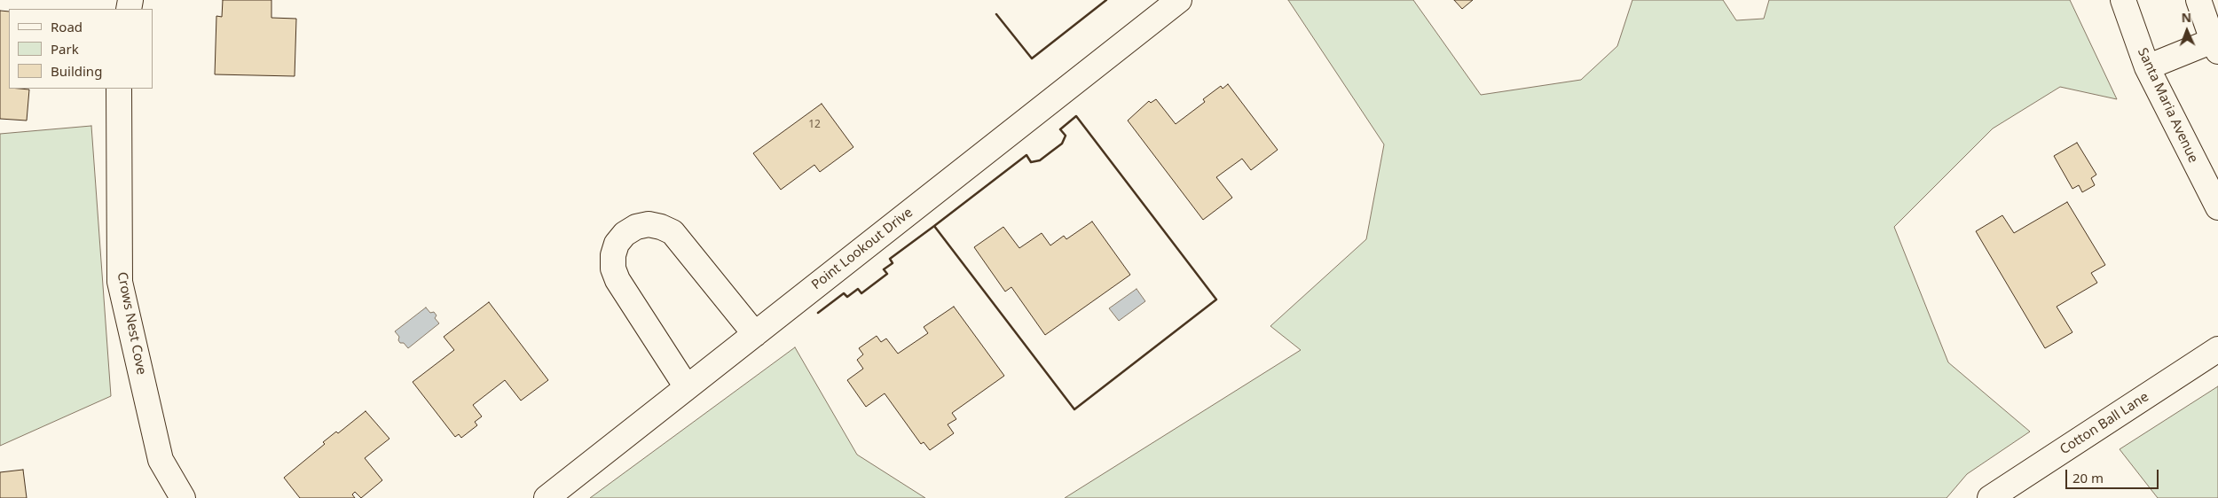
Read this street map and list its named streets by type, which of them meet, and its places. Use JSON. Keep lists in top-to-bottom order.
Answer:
{
  "streets": {
    "street": [
      "Santa Maria Avenue",
      "Point Lookout Drive",
      "Crows Nest Cove",
      "Cotton Ball Lane"
    ]
  },
  "house_numbers": ["12"],
  "legend": ["Road", "Park", "Building"],
  "scale_bar": "20 m",
  "north": "top"
}
